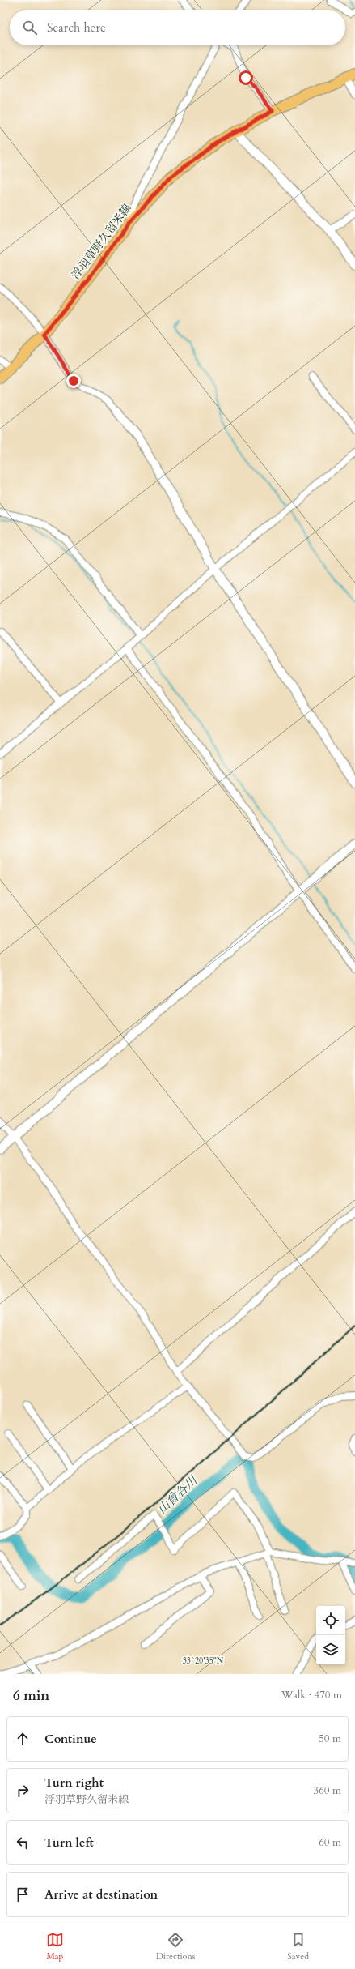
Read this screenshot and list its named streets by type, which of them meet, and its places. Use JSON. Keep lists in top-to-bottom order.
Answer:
{
  "streets": {
    "main road": ["浮羽草野久留米線"]
  },
  "water": ["山曾谷川"],
  "page": {
    "search": "Search here",
    "heading": ["6 min", "Walk · 470 m"],
    "list": [
      ["Continue", "50 m"],
      ["Turn right", "浮羽草野久留米線", "360 m"],
      ["Turn left", "60 m"],
      "Arrive at destination"
    ],
    "nav": ["Map", "Directions", "Saved"]
  },
  "coordinates": ["33°20'35\"N"]
}
